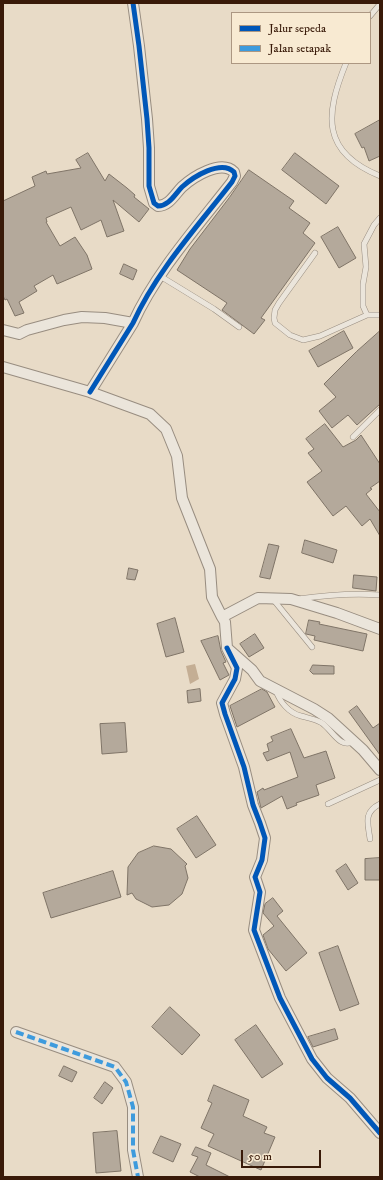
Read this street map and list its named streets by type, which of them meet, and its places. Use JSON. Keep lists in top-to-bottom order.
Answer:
{
  "legend": ["Jalur sepeda", "Jalan setapak"],
  "scale_bar": "50 m"
}
